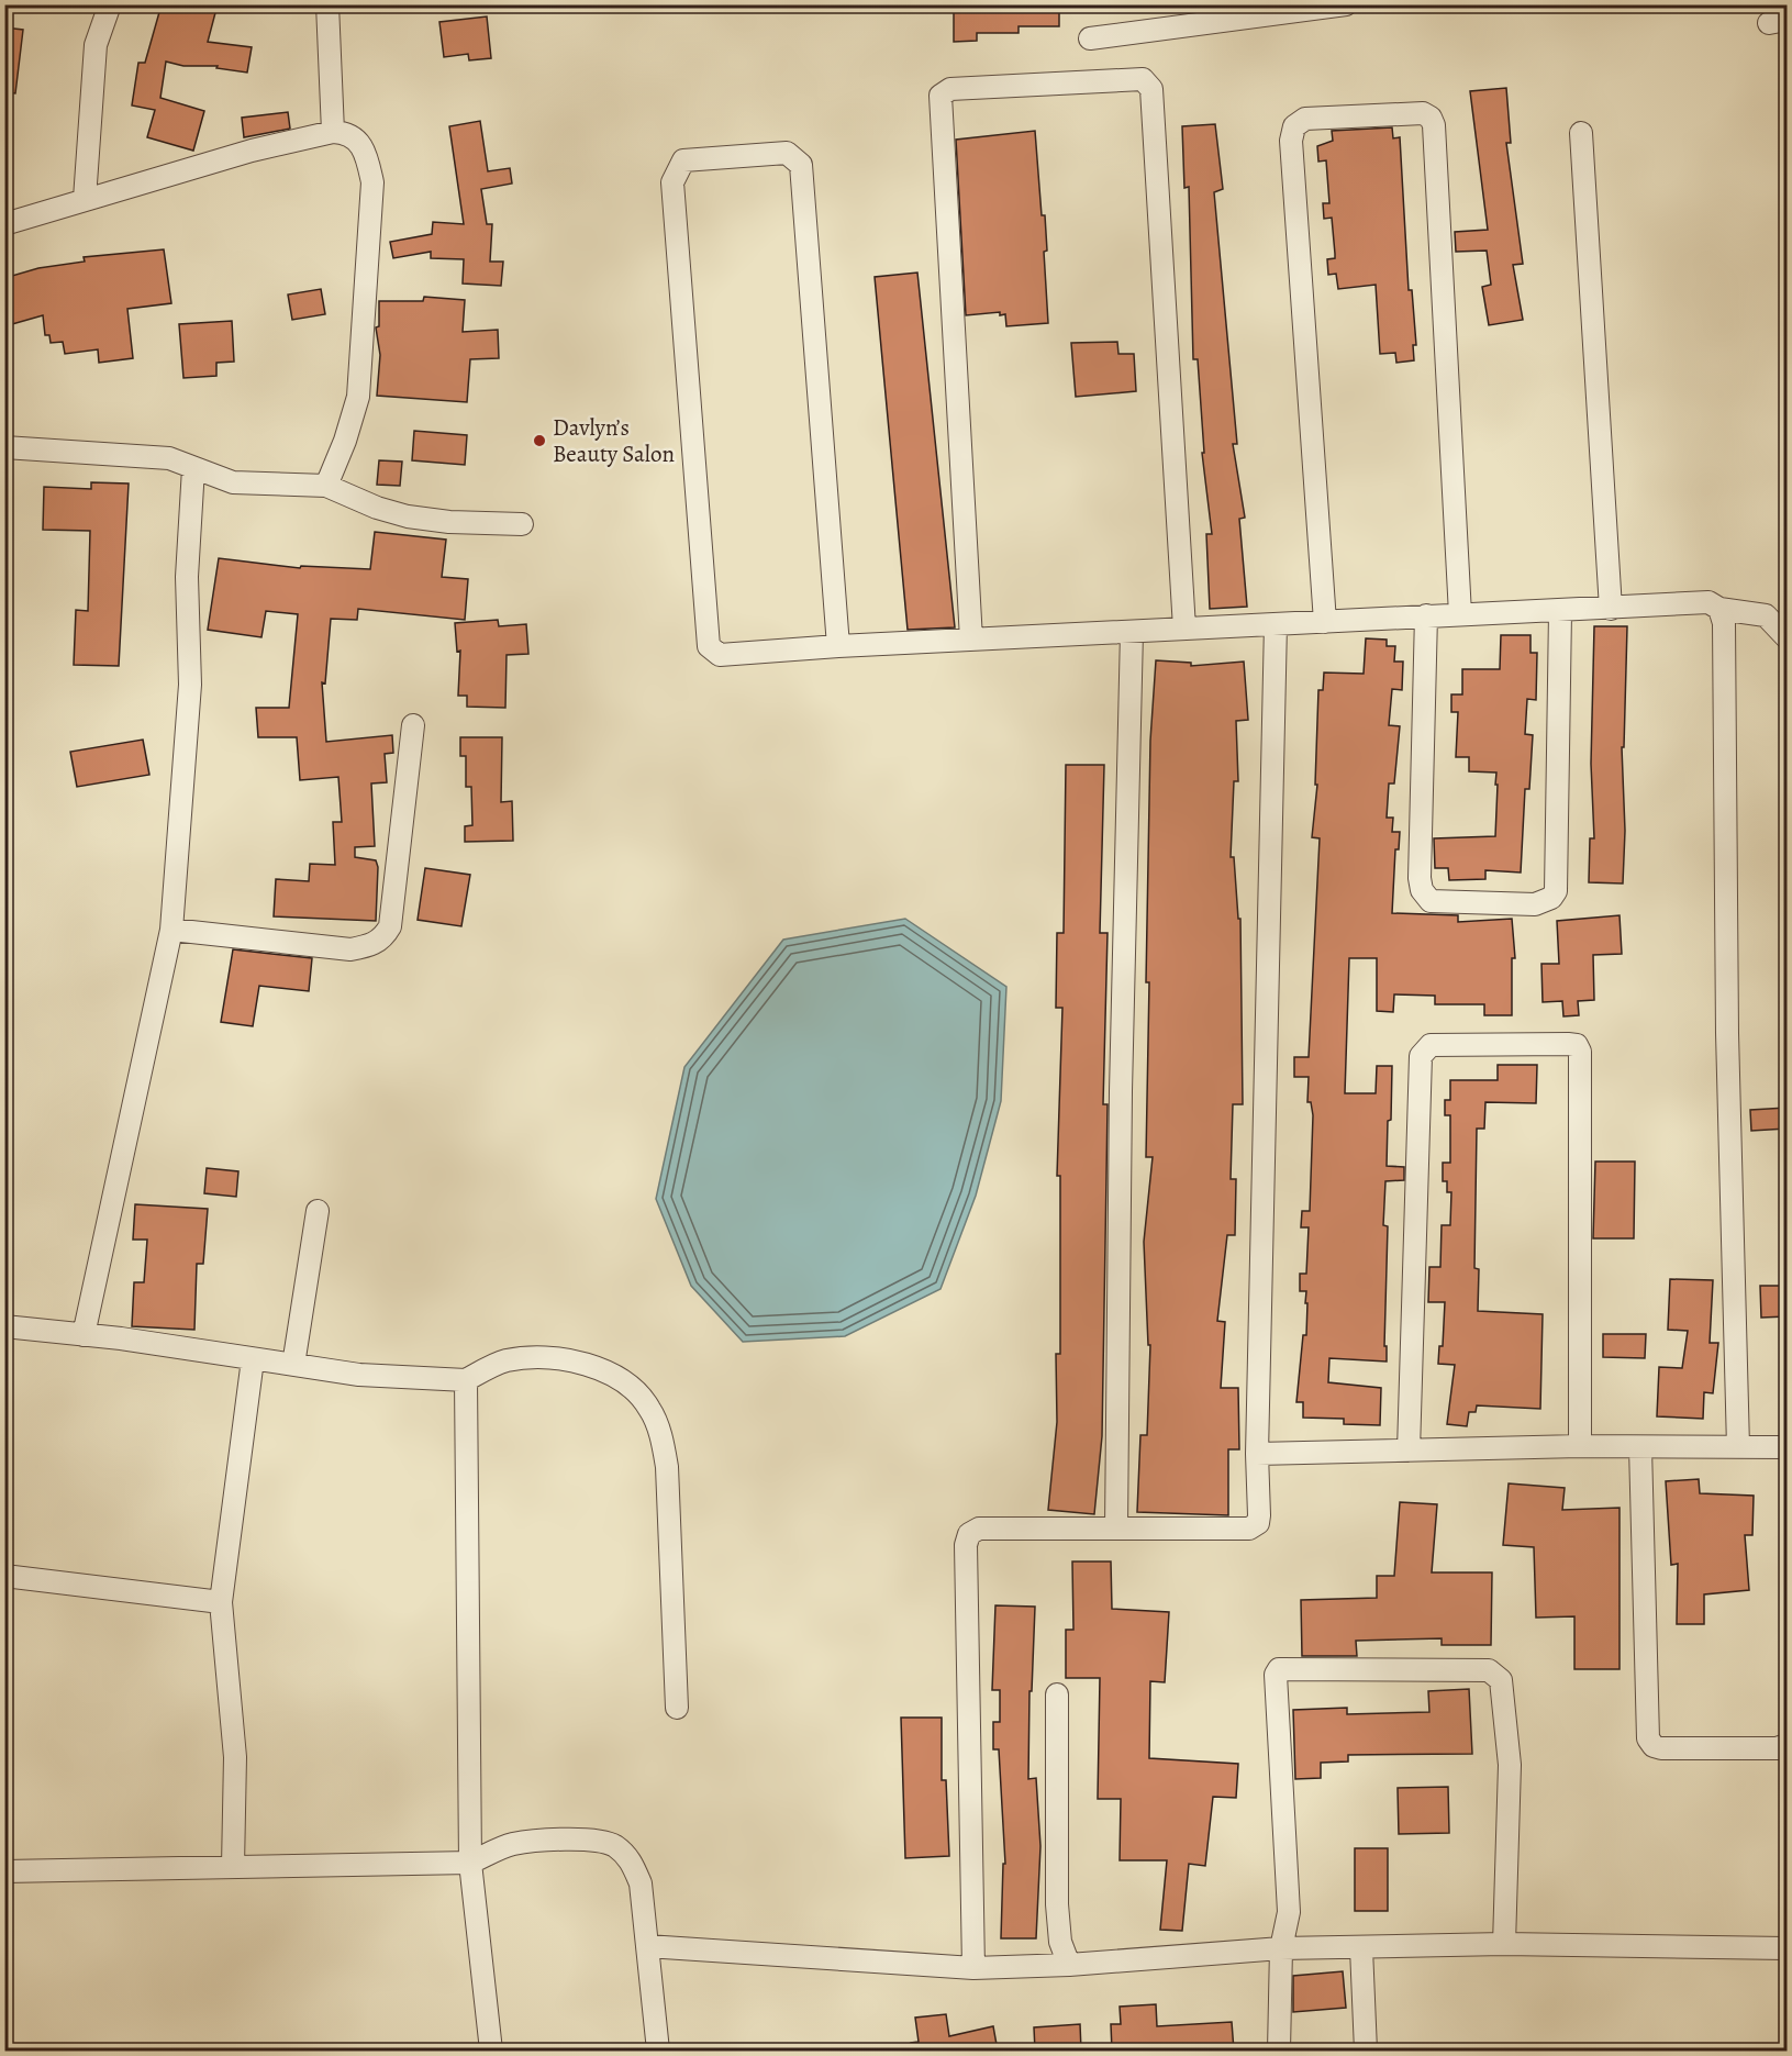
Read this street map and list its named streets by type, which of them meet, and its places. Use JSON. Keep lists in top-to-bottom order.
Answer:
{
  "places": ["Davlyn’s Beauty Salon"]
}
